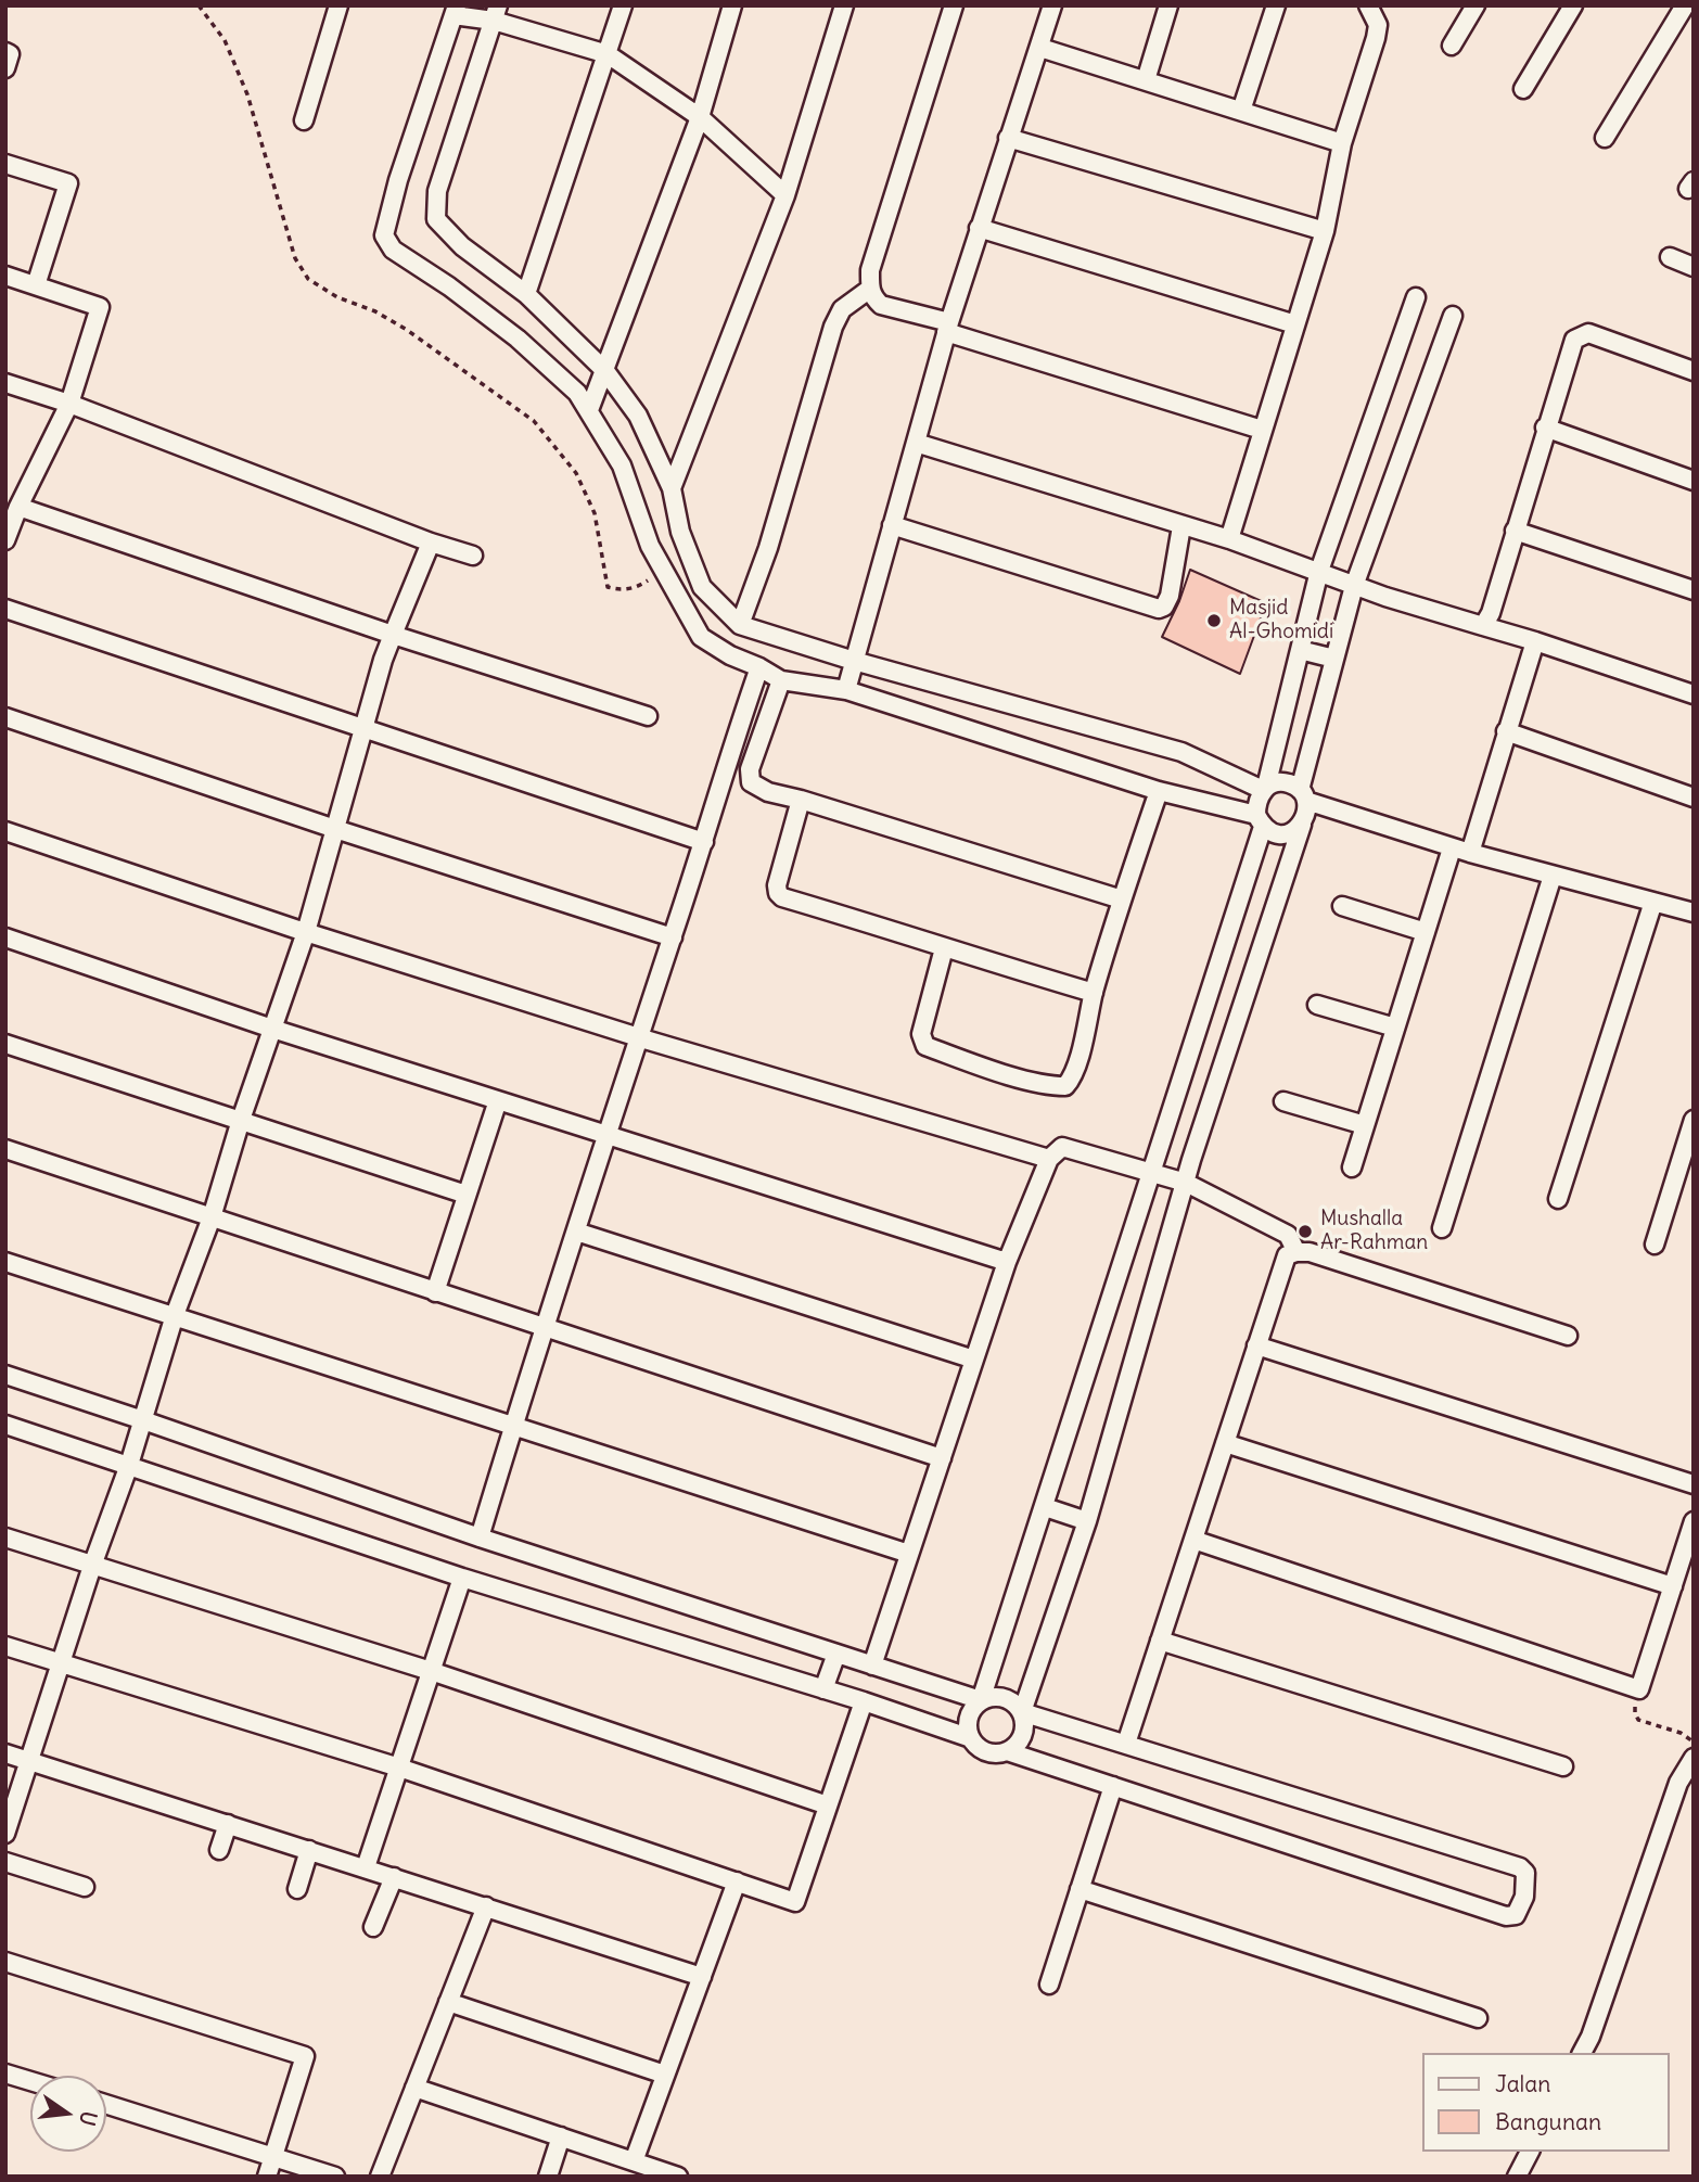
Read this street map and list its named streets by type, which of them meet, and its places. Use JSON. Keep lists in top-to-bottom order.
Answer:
{
  "places": ["Masjid Al-Ghomidi", "Mushalla Ar-Rahman"],
  "legend": ["Jalan", "Bangunan"],
  "north": "right"
}
